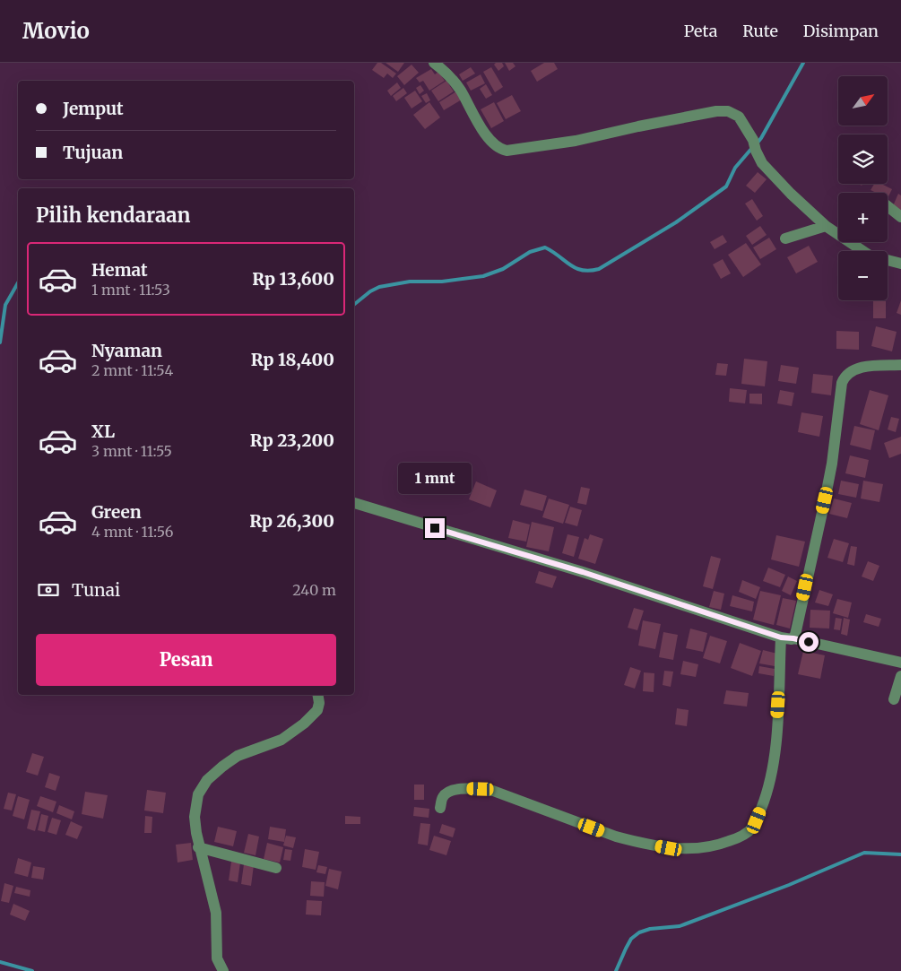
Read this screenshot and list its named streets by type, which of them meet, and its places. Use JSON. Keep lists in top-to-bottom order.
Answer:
{
  "north": "top right",
  "page": {
    "header": "Movio",
    "nav": ["Peta", "Rute", "Disimpan"],
    "map_buttons": ["+", "−"],
    "banner": ["Jemput", "Tujuan"],
    "heading": "Pilih kendaraan",
    "list": [
      {
        "name": "Hemat",
        "note": "1 mnt · 11:53",
        "value": "Rp 13,600"
      },
      {
        "name": "Nyaman",
        "note": "2 mnt · 11:54",
        "value": "Rp 18,400"
      },
      {
        "name": "XL",
        "note": "3 mnt · 11:55",
        "value": "Rp 23,200"
      },
      {
        "name": "Green",
        "note": "4 mnt · 11:56",
        "value": "Rp 26,300"
      }
    ],
    "bubble": "1 mnt",
    "pay": ["Tunai", "240 m"],
    "buttons": "Pesan"
  }
}
